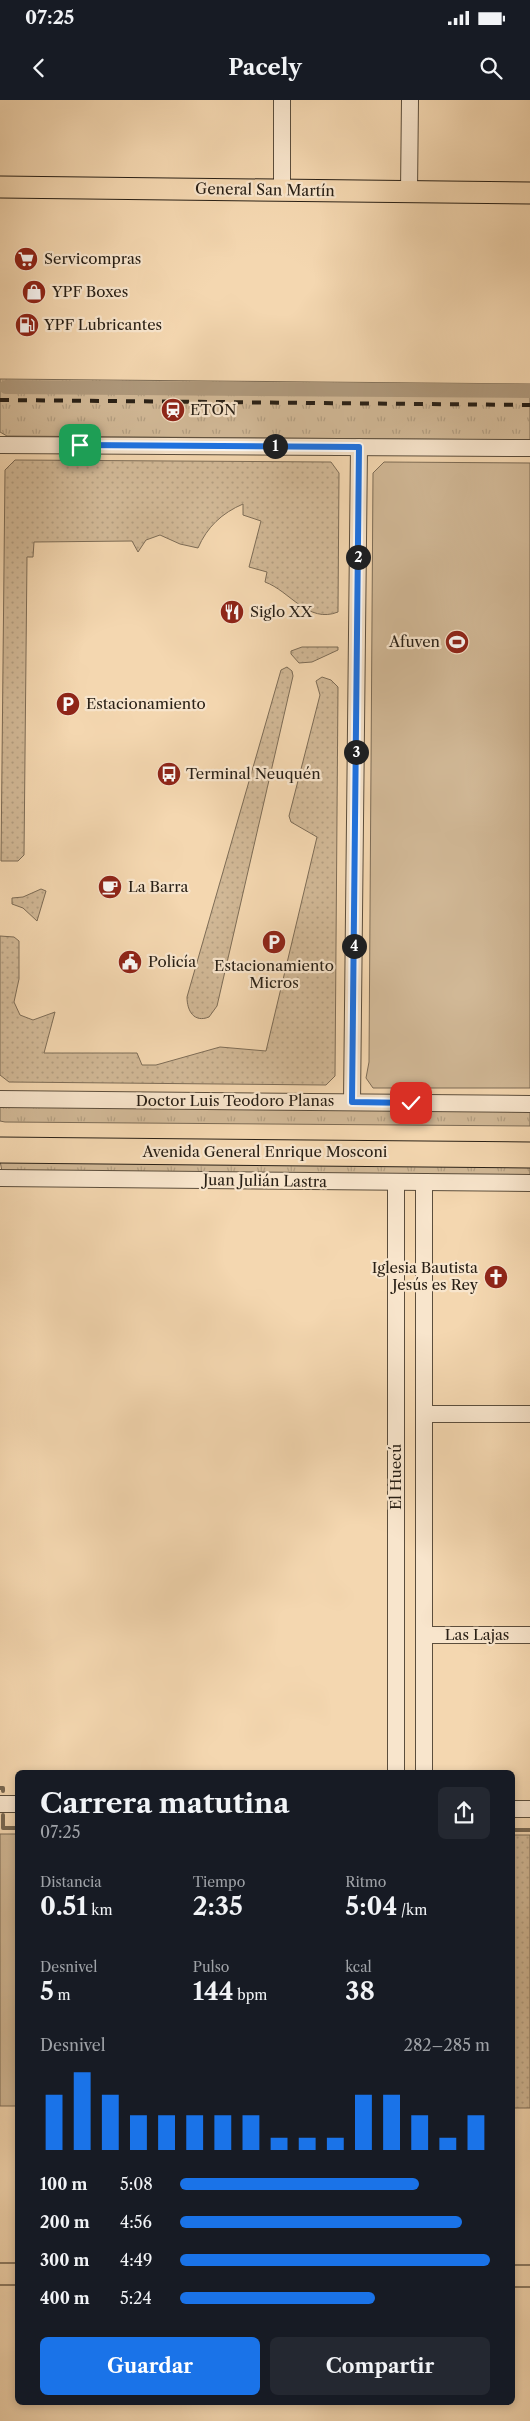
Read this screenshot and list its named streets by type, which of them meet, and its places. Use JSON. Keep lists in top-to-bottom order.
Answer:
{
  "streets": {
    "highway": ["Avenida General Enrique Mosconi"],
    "main road": ["General San Martín"],
    "street": [
      "Doctor Luis Teodoro Planas",
      "Juan Julián Lastra",
      "El Huecú",
      "Las Lajas"
    ]
  },
  "crossings": [
    ["Juan Julián Lastra", "El Huecú"],
    ["El Huecú", "Las Lajas"]
  ],
  "places": {
    "supermarket": ["Servicompras"],
    "shop": ["YPF Boxes"],
    "fuel station": ["YPF Lubricantes"],
    "station": ["ETON"],
    "restaurant": ["Siglo XX"],
    "sports": ["Afuven"],
    "parking": ["Estacionamiento", "Estacionamiento Micros"],
    "bus stop": ["Terminal Neuquén"],
    "cafe": ["La Barra"],
    "public building": ["Policía"],
    "church": ["Iglesia Bautista Jesús es Rey"]
  },
  "page": {
    "status": "07:25",
    "header": "Pacely",
    "pins": [
      "1",
      "2",
      "3",
      "4"
    ],
    "heading": ["Carrera matutina", "07:25"],
    "stats": [
      ["Distancia", "0.51 km"],
      ["Tiempo", "2:35"],
      ["Ritmo", "5:04 /km"],
      ["Desnivel", "5 m"],
      ["Pulso", "144 bpm"],
      ["kcal", "38"]
    ],
    "chart": ["Desnivel", "282–285 m"],
    "list": [
      {
        "name": "100 m",
        "note": "5:08"
      },
      {
        "name": "200 m",
        "note": "4:56"
      },
      {
        "name": "300 m",
        "note": "4:49"
      },
      {
        "name": "400 m",
        "note": "5:24"
      }
    ],
    "buttons": ["Guardar", "Compartir"]
  }
}
